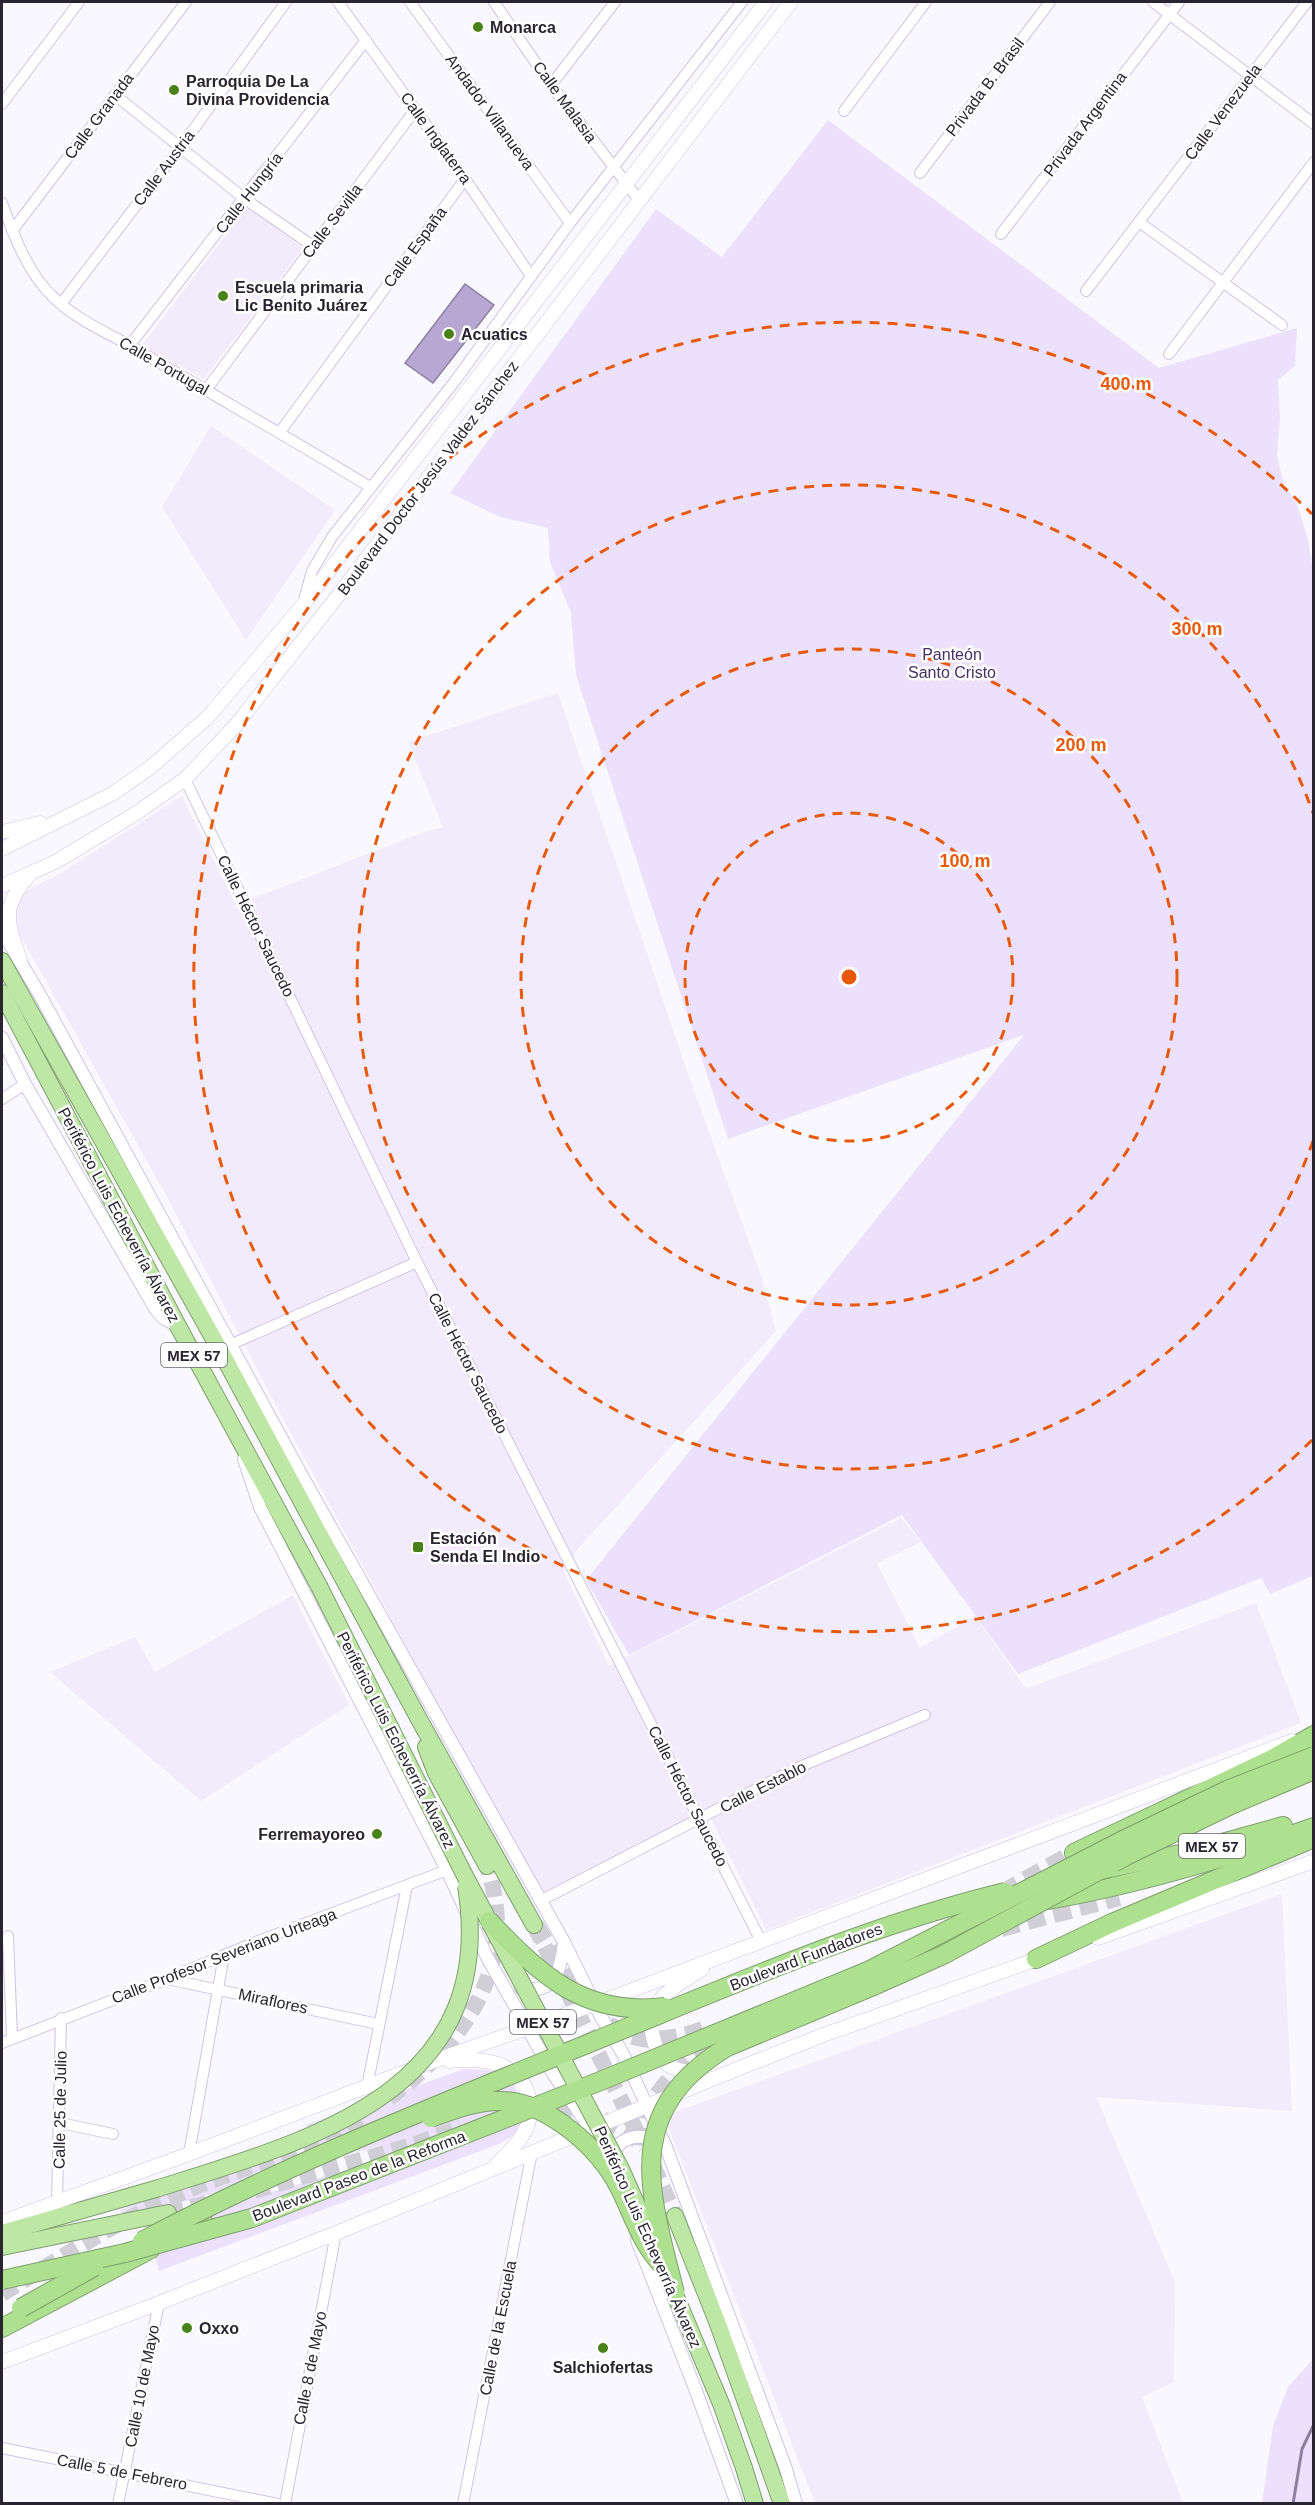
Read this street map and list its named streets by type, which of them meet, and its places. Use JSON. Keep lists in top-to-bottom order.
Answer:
{
  "streets": {
    "highway": [
      "Periférico Luis Echeverría Álvarez",
      "MEX 57",
      "Boulevard Fundadores",
      "Boulevard Paseo de la Reforma"
    ],
    "main road": ["Boulevard Doctor Jesús Valdez Sánchez"],
    "street": [
      "Privada B. Brasil",
      "Calle Malasia",
      "Andador Villanueva",
      "Calle Venezuela",
      "Calle Granada",
      "Privada Argentina",
      "Calle Inglaterra",
      "Calle Austria",
      "Calle Hungría",
      "Calle Sevilla",
      "Calle España",
      "Calle Portugal",
      "Calle Héctor Saucedo",
      "Calle Establo",
      "Calle Profesor Severiano Urteaga",
      "Miraflores",
      "Calle 25 de Julio",
      "Calle de la Escuela",
      "Calle 8 de Mayo",
      "Calle 10 de Mayo",
      "Calle 5 de Febrero"
    ]
  },
  "crossings": [
    ["Calle Malasia", "Boulevard Doctor Jesús Valdez Sánchez"],
    ["Calle Granada", "Calle Portugal"],
    ["Calle Inglaterra", "Calle Hungría"],
    ["Calle Inglaterra", "Calle Sevilla"],
    ["Calle Inglaterra", "Calle España"],
    ["Calle Austria", "Calle Portugal"],
    ["Calle Hungría", "Calle Portugal"],
    ["Calle Sevilla", "Calle Portugal"],
    ["Calle España", "Calle Portugal"],
    ["Boulevard Doctor Jesús Valdez Sánchez", "Calle Héctor Saucedo"],
    ["Calle Héctor Saucedo", "Calle Establo"],
    ["Calle Profesor Severiano Urteaga", "Miraflores"],
    ["Calle Profesor Severiano Urteaga", "Calle 25 de Julio"],
    ["Boulevard Fundadores", "Boulevard Paseo de la Reforma"],
    ["Calle 10 de Mayo", "Calle 5 de Febrero"]
  ],
  "parks": ["Panteón Santo Cristo"],
  "places": {
    "other": [
      "Monarca",
      "Parroquia De La Divina Providencia",
      "Escuela primaria Lic Benito Juárez",
      "Acuatics",
      "Ferremayoreo",
      "Oxxo",
      "Salchiofertas"
    ],
    "transit": ["Estación Senda El Indio"]
  },
  "rings": [
    "400 m",
    "300 m",
    "200 m",
    "100 m"
  ]
}
